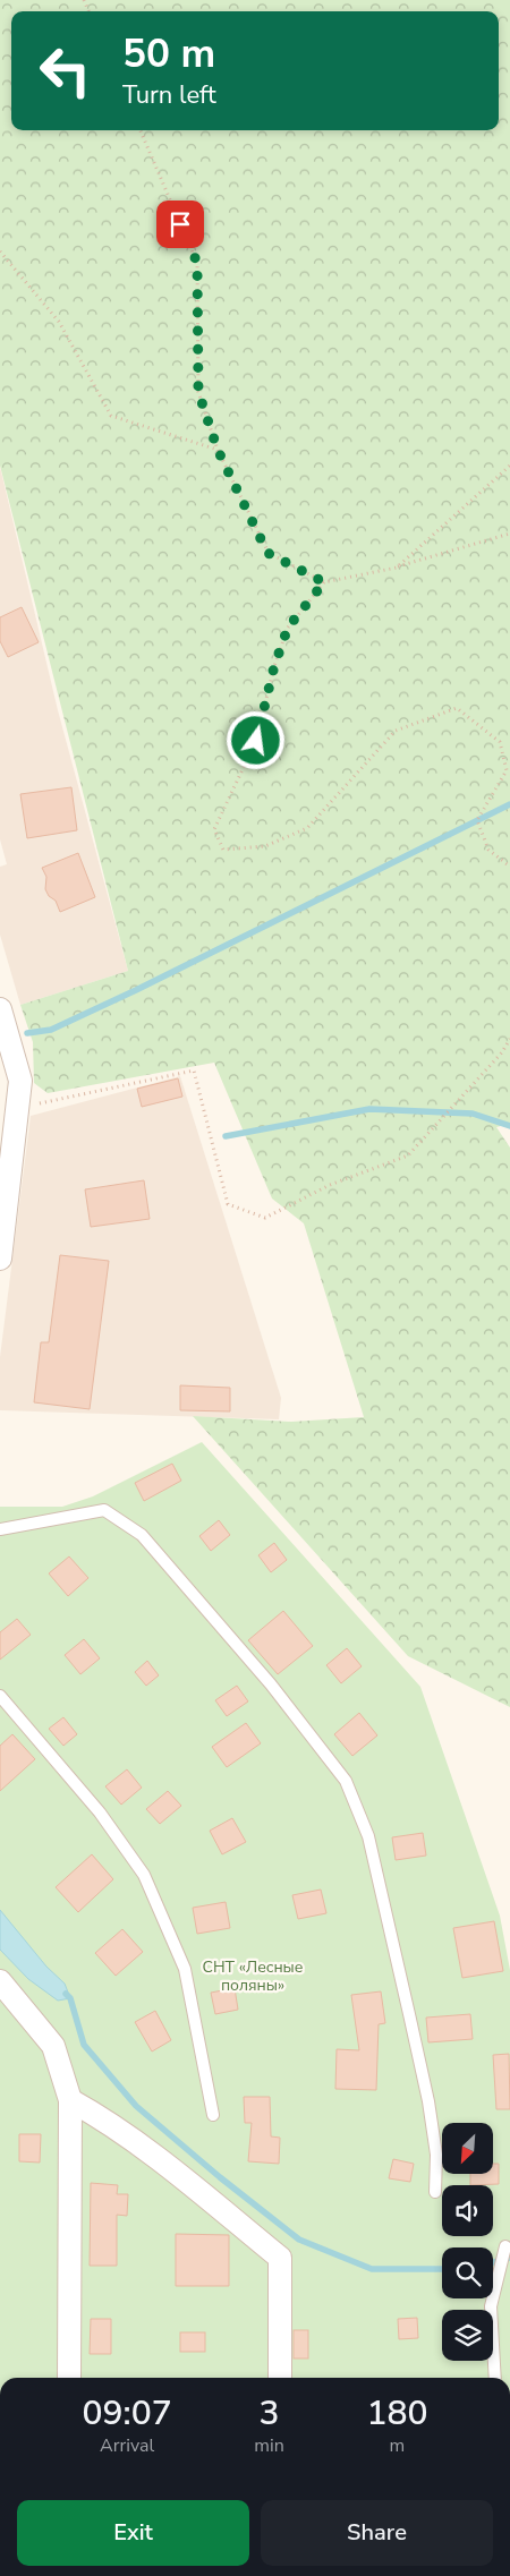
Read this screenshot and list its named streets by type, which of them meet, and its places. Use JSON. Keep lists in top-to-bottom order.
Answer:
{
  "parks": ["СНТ «Лесные поляны»"],
  "north": "bottom left",
  "page": {
    "turn": ["50 m", "Turn left"],
    "eta": [
      "09:07",
      "Arrival",
      "3",
      "min",
      "180",
      "m"
    ],
    "buttons": ["Exit", "Share"]
  }
}
